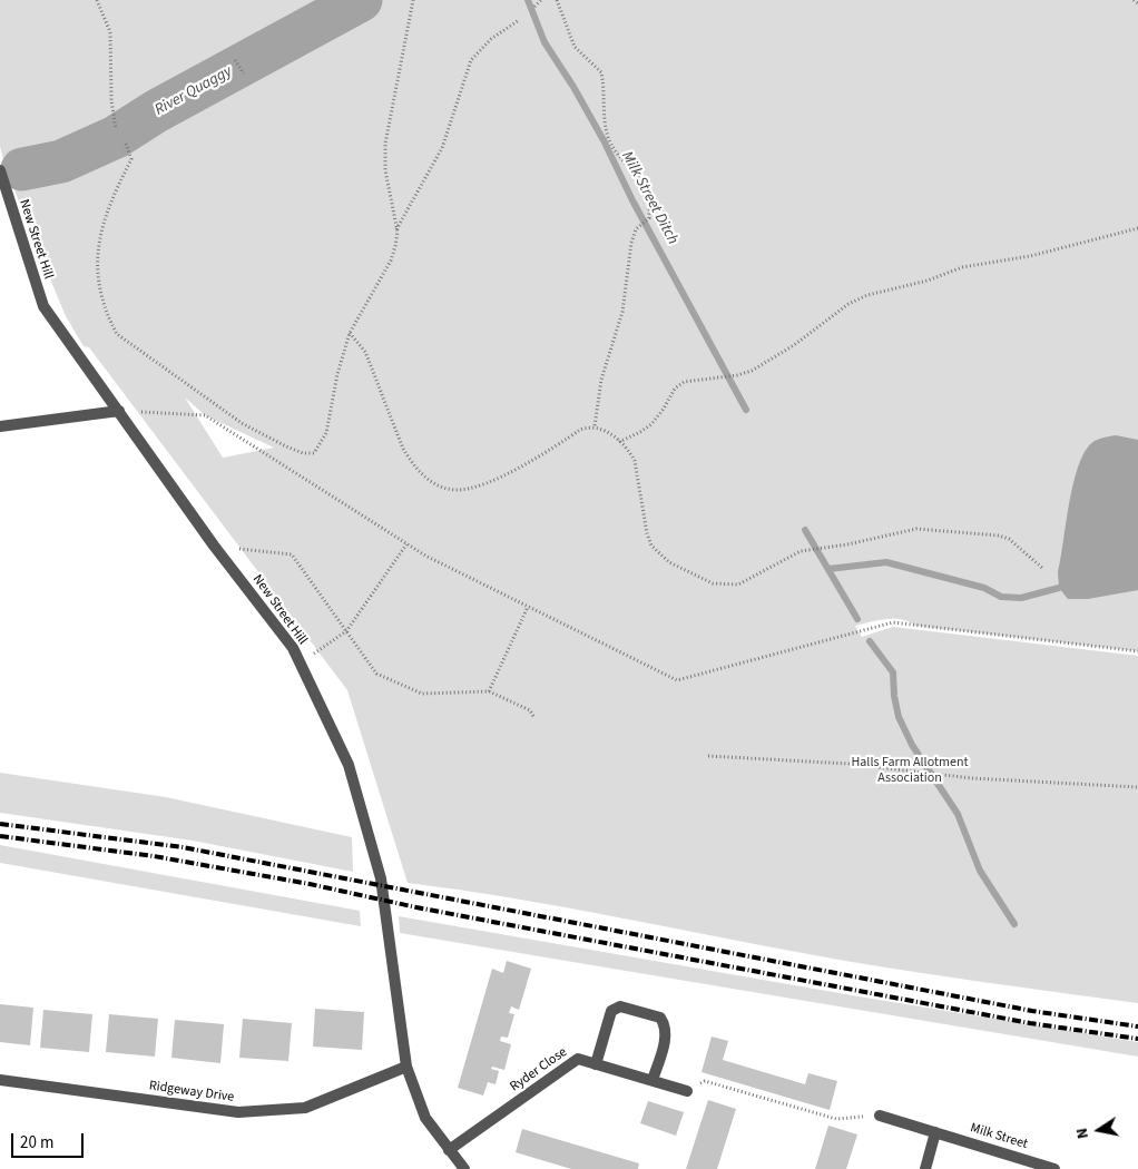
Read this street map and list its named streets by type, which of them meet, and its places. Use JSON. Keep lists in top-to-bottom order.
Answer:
{
  "streets": {
    "street": [
      "New Street Hill",
      "Ryder Close",
      "Ridgeway Drive",
      "Milk Street"
    ]
  },
  "crossings": [
    ["New Street Hill", "Ryder Close"],
    ["New Street Hill", "Ridgeway Drive"]
  ],
  "water": ["River Quaggy", "Milk Street Ditch"],
  "parks": ["Halls Farm Allotment Association"],
  "scale_bar": "20 m",
  "north": "left"
}
